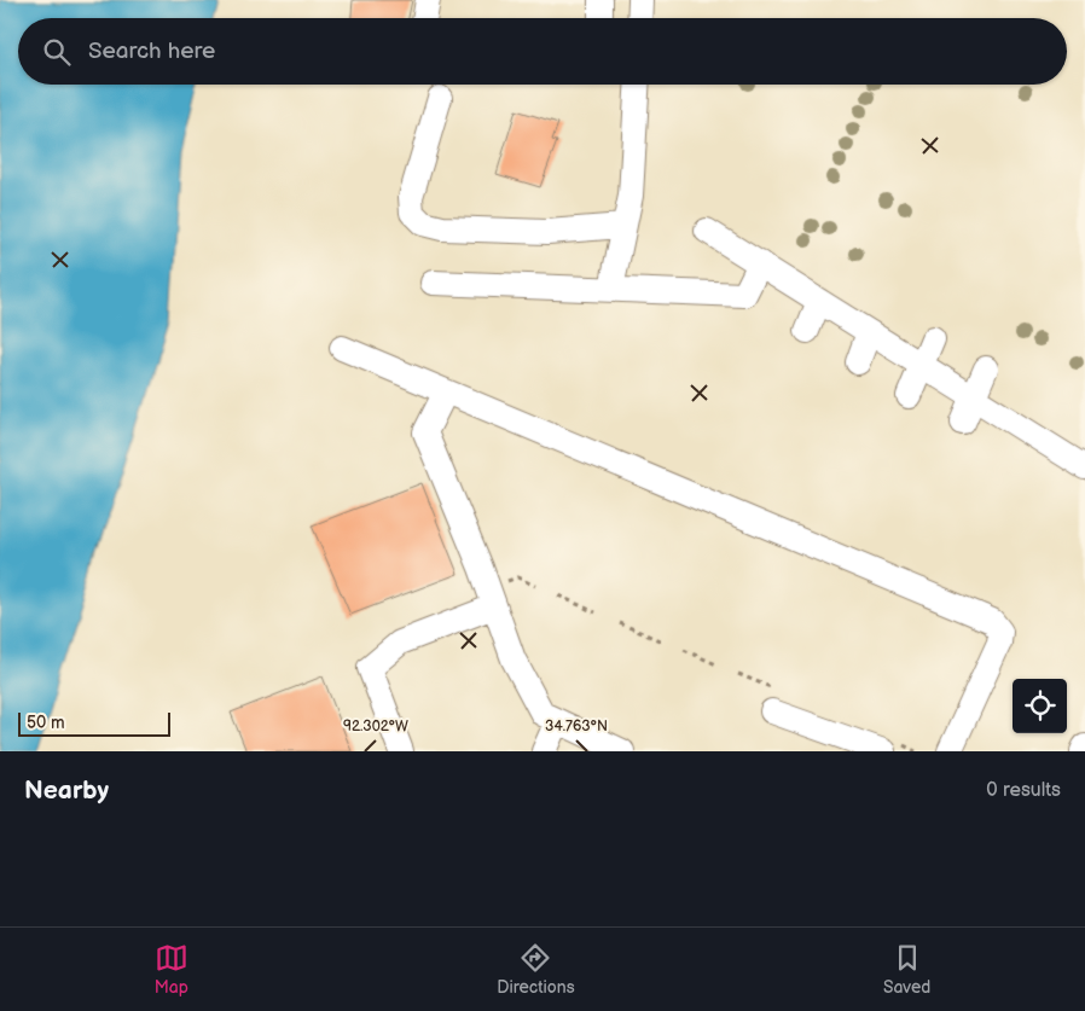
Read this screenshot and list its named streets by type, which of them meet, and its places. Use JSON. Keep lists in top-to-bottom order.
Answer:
{
  "scale_bar": "50 m",
  "page": {
    "search": "Search here",
    "scale": "50 m",
    "heading": ["Nearby", "0 results"],
    "nav": ["Map", "Directions", "Saved"]
  },
  "coordinates": ["92.302°W", "34.763°N"]
}
